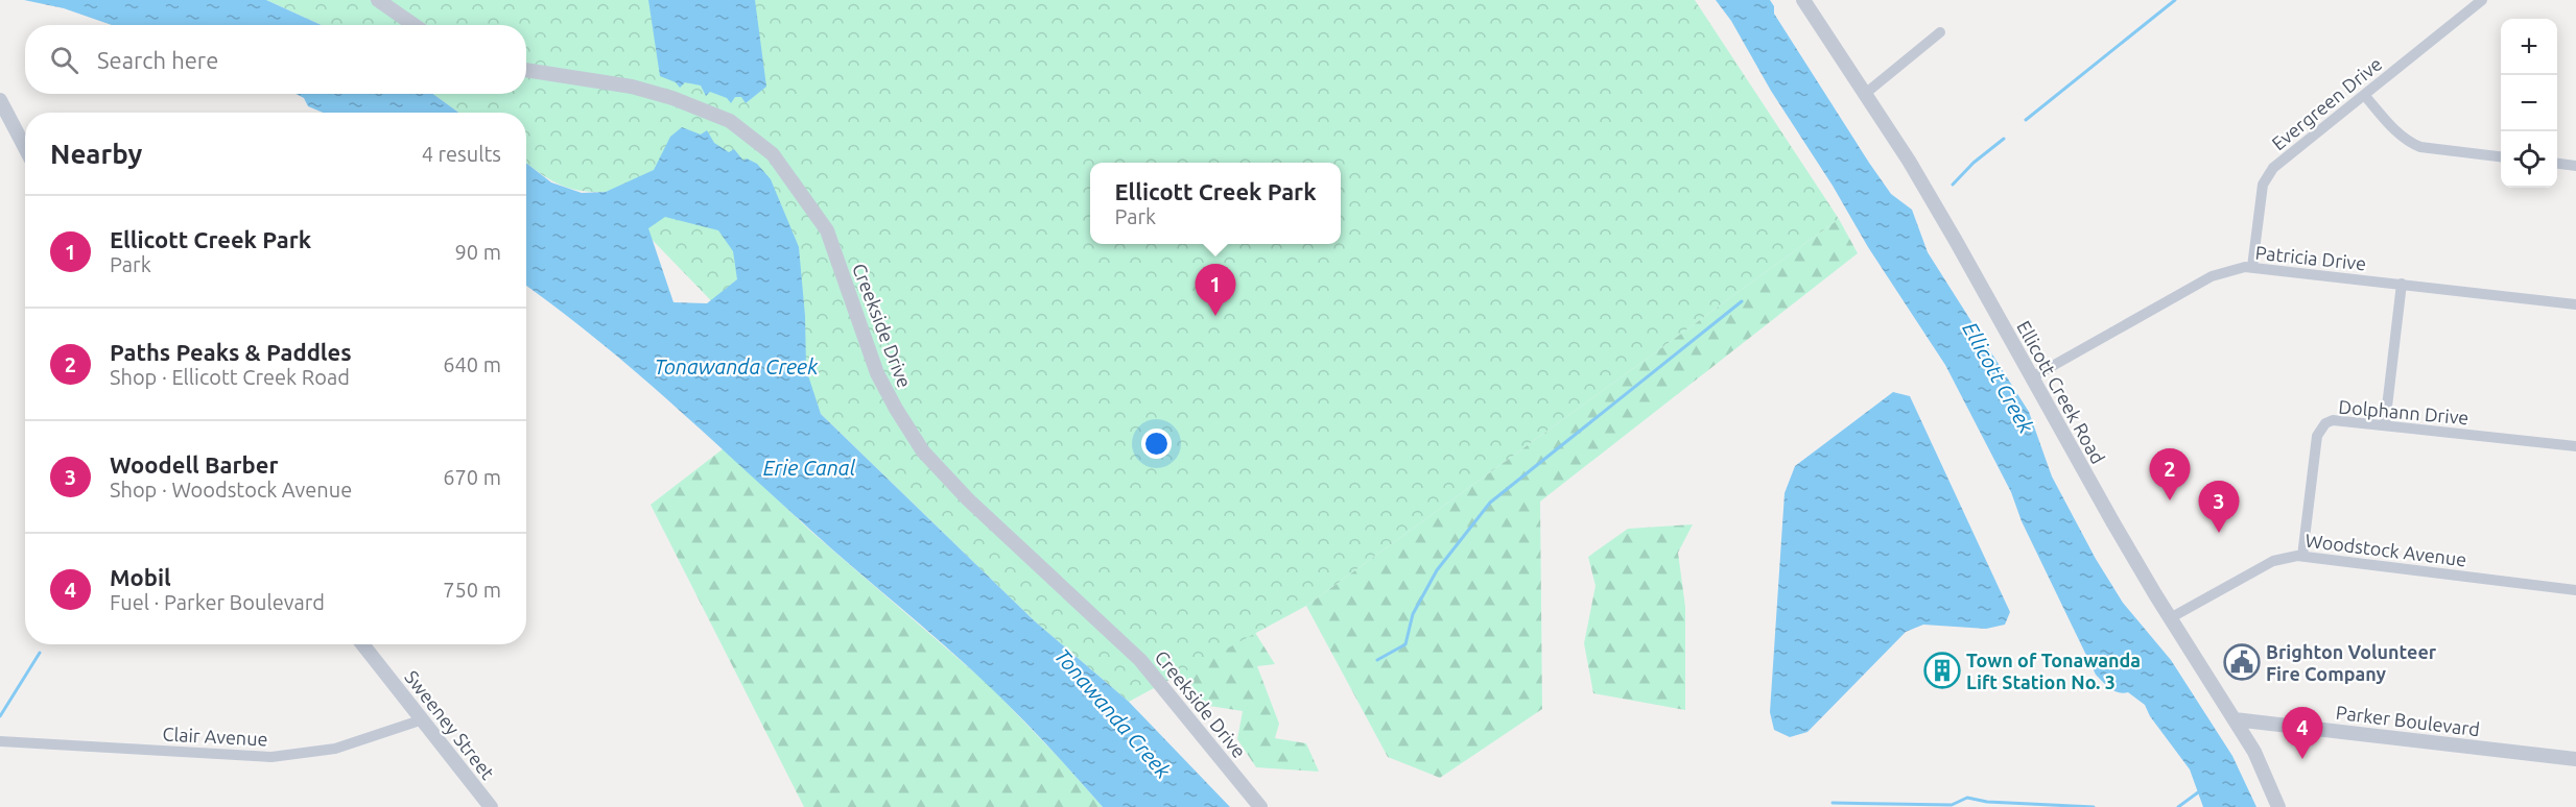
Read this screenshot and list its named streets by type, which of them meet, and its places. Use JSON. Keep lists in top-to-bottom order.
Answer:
{
  "streets": {
    "street": [
      "Evergreen Drive",
      "Patricia Drive",
      "Creekside Drive",
      "Ellicott Creek Road",
      "Dolphann Drive",
      "Woodstock Avenue",
      "Parker Boulevard",
      "Sweeney Street",
      "Clair Avenue"
    ]
  },
  "crossings": [
    ["Evergreen Drive", "Patricia Drive"],
    ["Patricia Drive", "Ellicott Creek Road"],
    ["Ellicott Creek Road", "Woodstock Avenue"],
    ["Ellicott Creek Road", "Parker Boulevard"],
    ["Dolphann Drive", "Woodstock Avenue"],
    ["Sweeney Street", "Clair Avenue"]
  ],
  "water": ["Tonawanda Creek", "Ellicott Creek", "Erie Canal"],
  "places": {
    "public building": ["Brighton Volunteer Fire Company"],
    "building": ["Town of Tonawanda Lift Station No. 3"]
  },
  "page": {
    "map_buttons": ["+", "−"],
    "search": "Search here",
    "heading": ["Nearby", "4 results"],
    "popup": ["Ellicott Creek Park", "Park"],
    "list": [
      {
        "mark": "1",
        "name": "Ellicott Creek Park",
        "note": "Park",
        "value": "90 m"
      },
      {
        "mark": "2",
        "name": "Paths Peaks & Paddles",
        "note": "Shop · Ellicott Creek Road",
        "value": "640 m"
      },
      {
        "mark": "3",
        "name": "Woodell Barber",
        "note": "Shop · Woodstock Avenue",
        "value": "670 m"
      },
      {
        "mark": "4",
        "name": "Mobil",
        "note": "Fuel · Parker Boulevard",
        "value": "750 m"
      }
    ],
    "pins": [
      "1",
      "2",
      "3",
      "4"
    ]
  }
}
